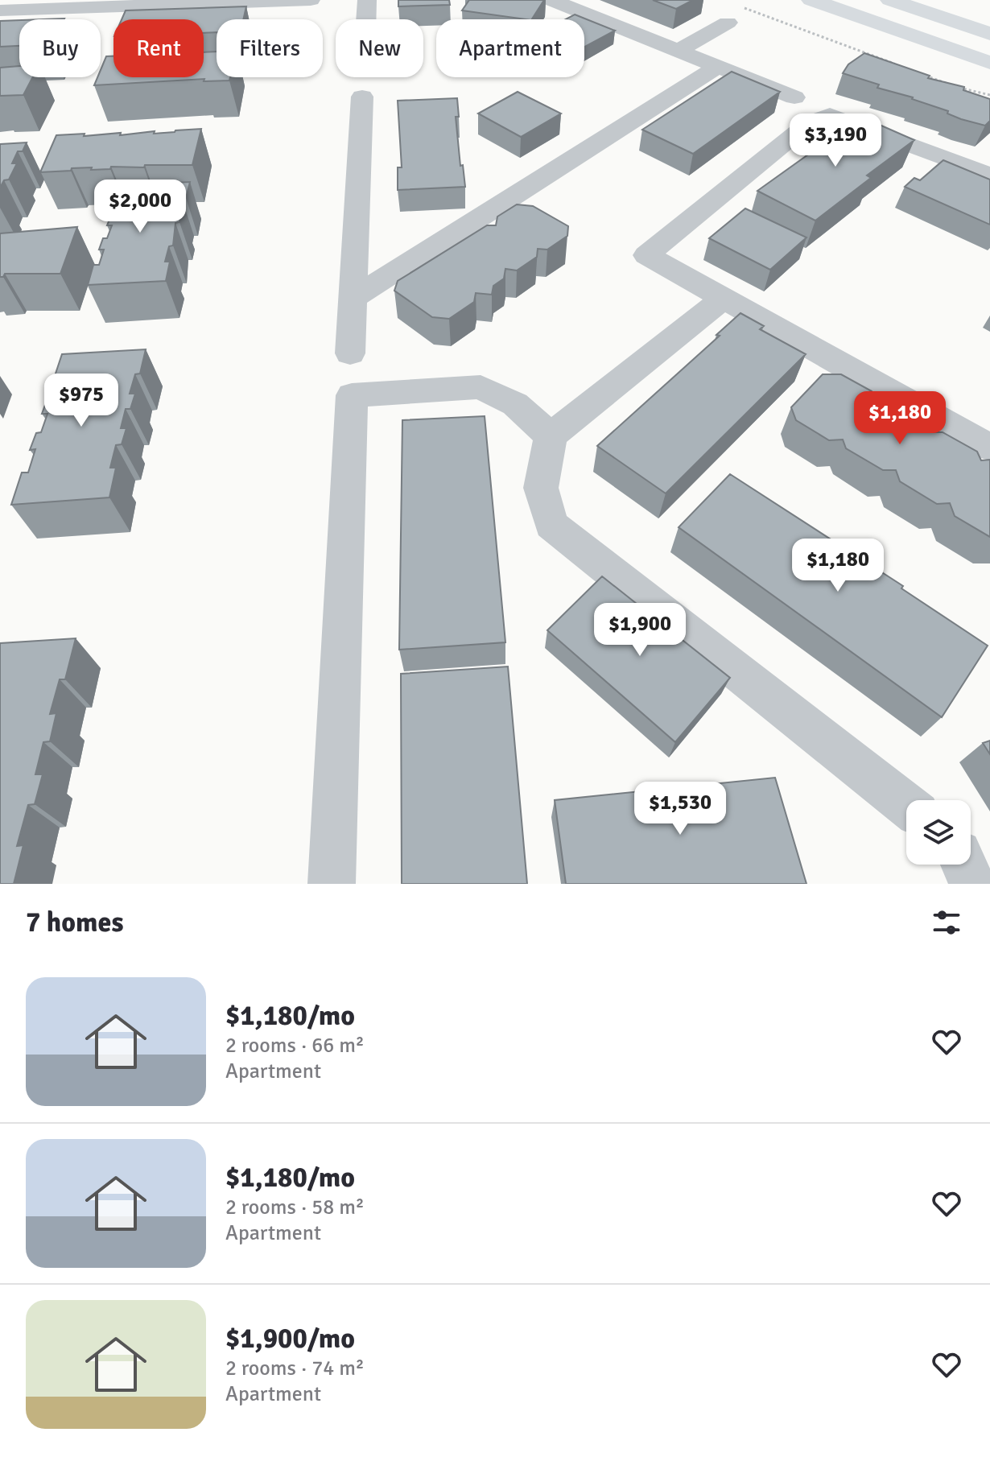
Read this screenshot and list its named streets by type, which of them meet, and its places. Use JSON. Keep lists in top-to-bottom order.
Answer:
{
  "page": {
    "chip": [
      "Buy",
      "Rent",
      "Filters",
      "New",
      "Apartment"
    ],
    "price": [
      "$3,190",
      "$2,000",
      "$975",
      "$1,180",
      "$1,180",
      "$1,900",
      "$1,530"
    ],
    "heading": "7 homes",
    "list": [
      {
        "name": "$1,180/mo",
        "note": "2 rooms · 66 m² · Apartment"
      },
      {
        "name": "$1,180/mo",
        "note": "2 rooms · 58 m² · Apartment"
      },
      {
        "name": "$1,900/mo",
        "note": "2 rooms · 74 m² · Apartment"
      }
    ]
  }
}
